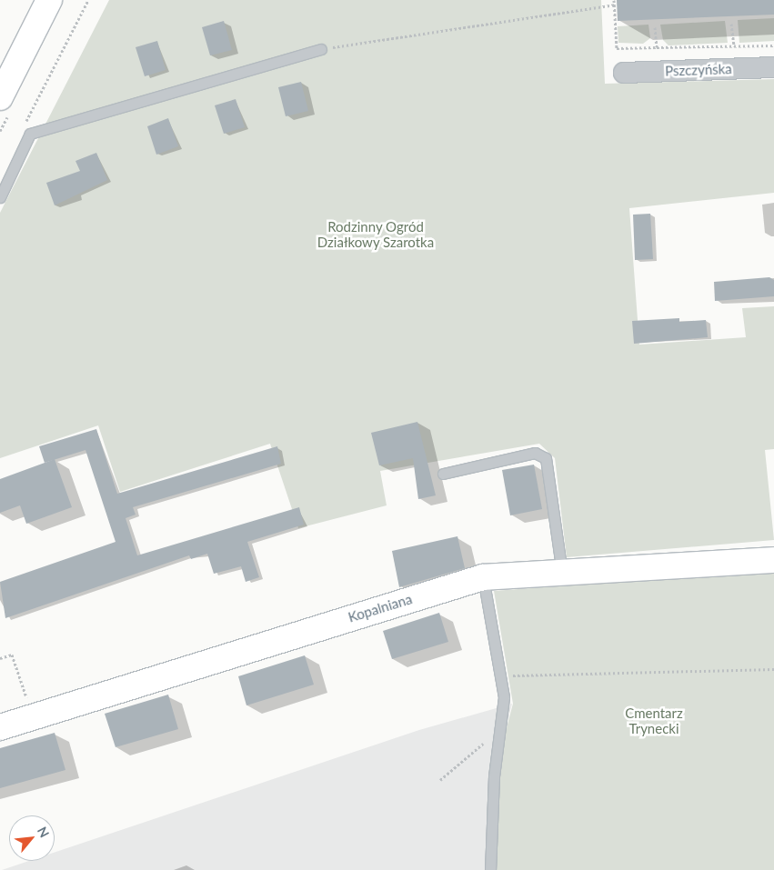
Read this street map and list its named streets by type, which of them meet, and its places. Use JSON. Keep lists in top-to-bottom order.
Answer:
{
  "streets": {
    "street": ["Pszczyńska", "Kopalniana"]
  },
  "parks": ["Rodzinny Ogród Działkowy Szarotka", "Cmentarz Trynecki"],
  "north": "top right"
}
